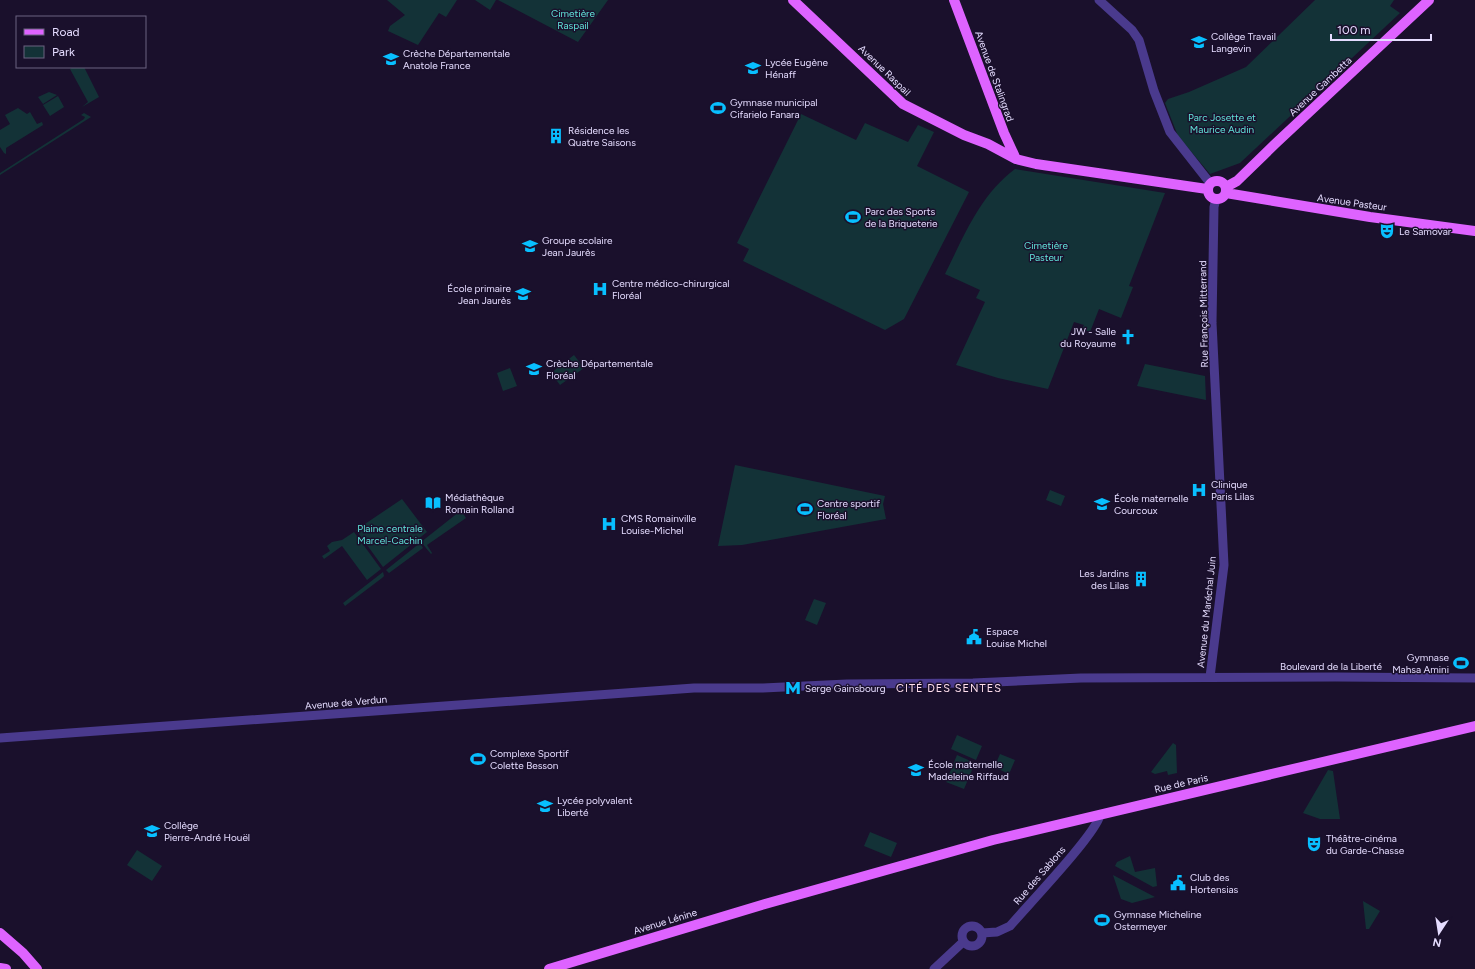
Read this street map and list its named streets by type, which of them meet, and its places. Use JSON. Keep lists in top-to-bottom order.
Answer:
{
  "streets": {
    "main road": [
      "Avenue Raspail",
      "Avenue de Stalingrad",
      "Avenue Gambetta",
      "Avenue Pasteur",
      "Rue de Paris",
      "Avenue Lénine"
    ],
    "street": [
      "Rue François Mitterrand",
      "Avenue du Maréchal Juin",
      "Boulevard de la Liberté",
      "Avenue de Verdun",
      "Rue des Sablons"
    ]
  },
  "crossings": [
    ["Avenue Raspail", "Avenue de Stalingrad"],
    ["Avenue Gambetta", "Avenue Pasteur"],
    ["Avenue Gambetta", "Rue François Mitterrand"],
    ["Avenue Pasteur", "Rue François Mitterrand"],
    ["Rue François Mitterrand", "Avenue du Maréchal Juin"],
    ["Avenue du Maréchal Juin", "Boulevard de la Liberté"],
    ["Boulevard de la Liberté", "Avenue de Verdun"],
    ["Rue de Paris", "Rue des Sablons"],
    ["Rue de Paris", "Avenue Lénine"]
  ],
  "districts": ["CITÉ DES SENTES"],
  "parks": [
    "Cimetière Raspail",
    "Parc Josette et Maurice Audin",
    "Cimetière Pasteur",
    "Plaine centrale Marcel-Cachin"
  ],
  "places": {
    "school or university": [
      "Collège Travail Langevin",
      "Crèche Départementale Anatole France",
      "Lycée Eugène Hénaff",
      "Groupe scolaire Jean Jaurès",
      "École primaire Jean Jaurès",
      "Crèche Départementale Floréal",
      "École maternelle Courcoux",
      "École maternelle Madeleine Riffaud",
      "Lycée polyvalent Liberté",
      "Collège Pierre-André Houël"
    ],
    "sports": [
      "Gymnase municipal Cifarielo Fanara",
      "Parc des Sports de la Briqueterie",
      "Centre sportif Floréal",
      "Gymnase Mahsa Amini",
      "Complexe Sportif Colette Besson",
      "Gymnase Micheline Ostermeyer"
    ],
    "building": ["Résidence les Quatre Saisons", "Les Jardins des Lilas"],
    "theatre": ["Le Samovar", "Théâtre-cinéma du Garde-Chasse"],
    "hospital": ["Centre médico-chirurgical Floréal", "Clinique Paris Lilas", "CMS Romainville Louise-Michel"],
    "church": ["JW - Salle du Royaume"],
    "library": ["Médiathèque Romain Rolland"],
    "public building": ["Espace Louise Michel", "Club des Hortensias"],
    "metro station": ["Serge Gainsbourg"]
  },
  "legend": ["Road", "Park"],
  "scale_bar": "100 m",
  "north": "bottom"
}
